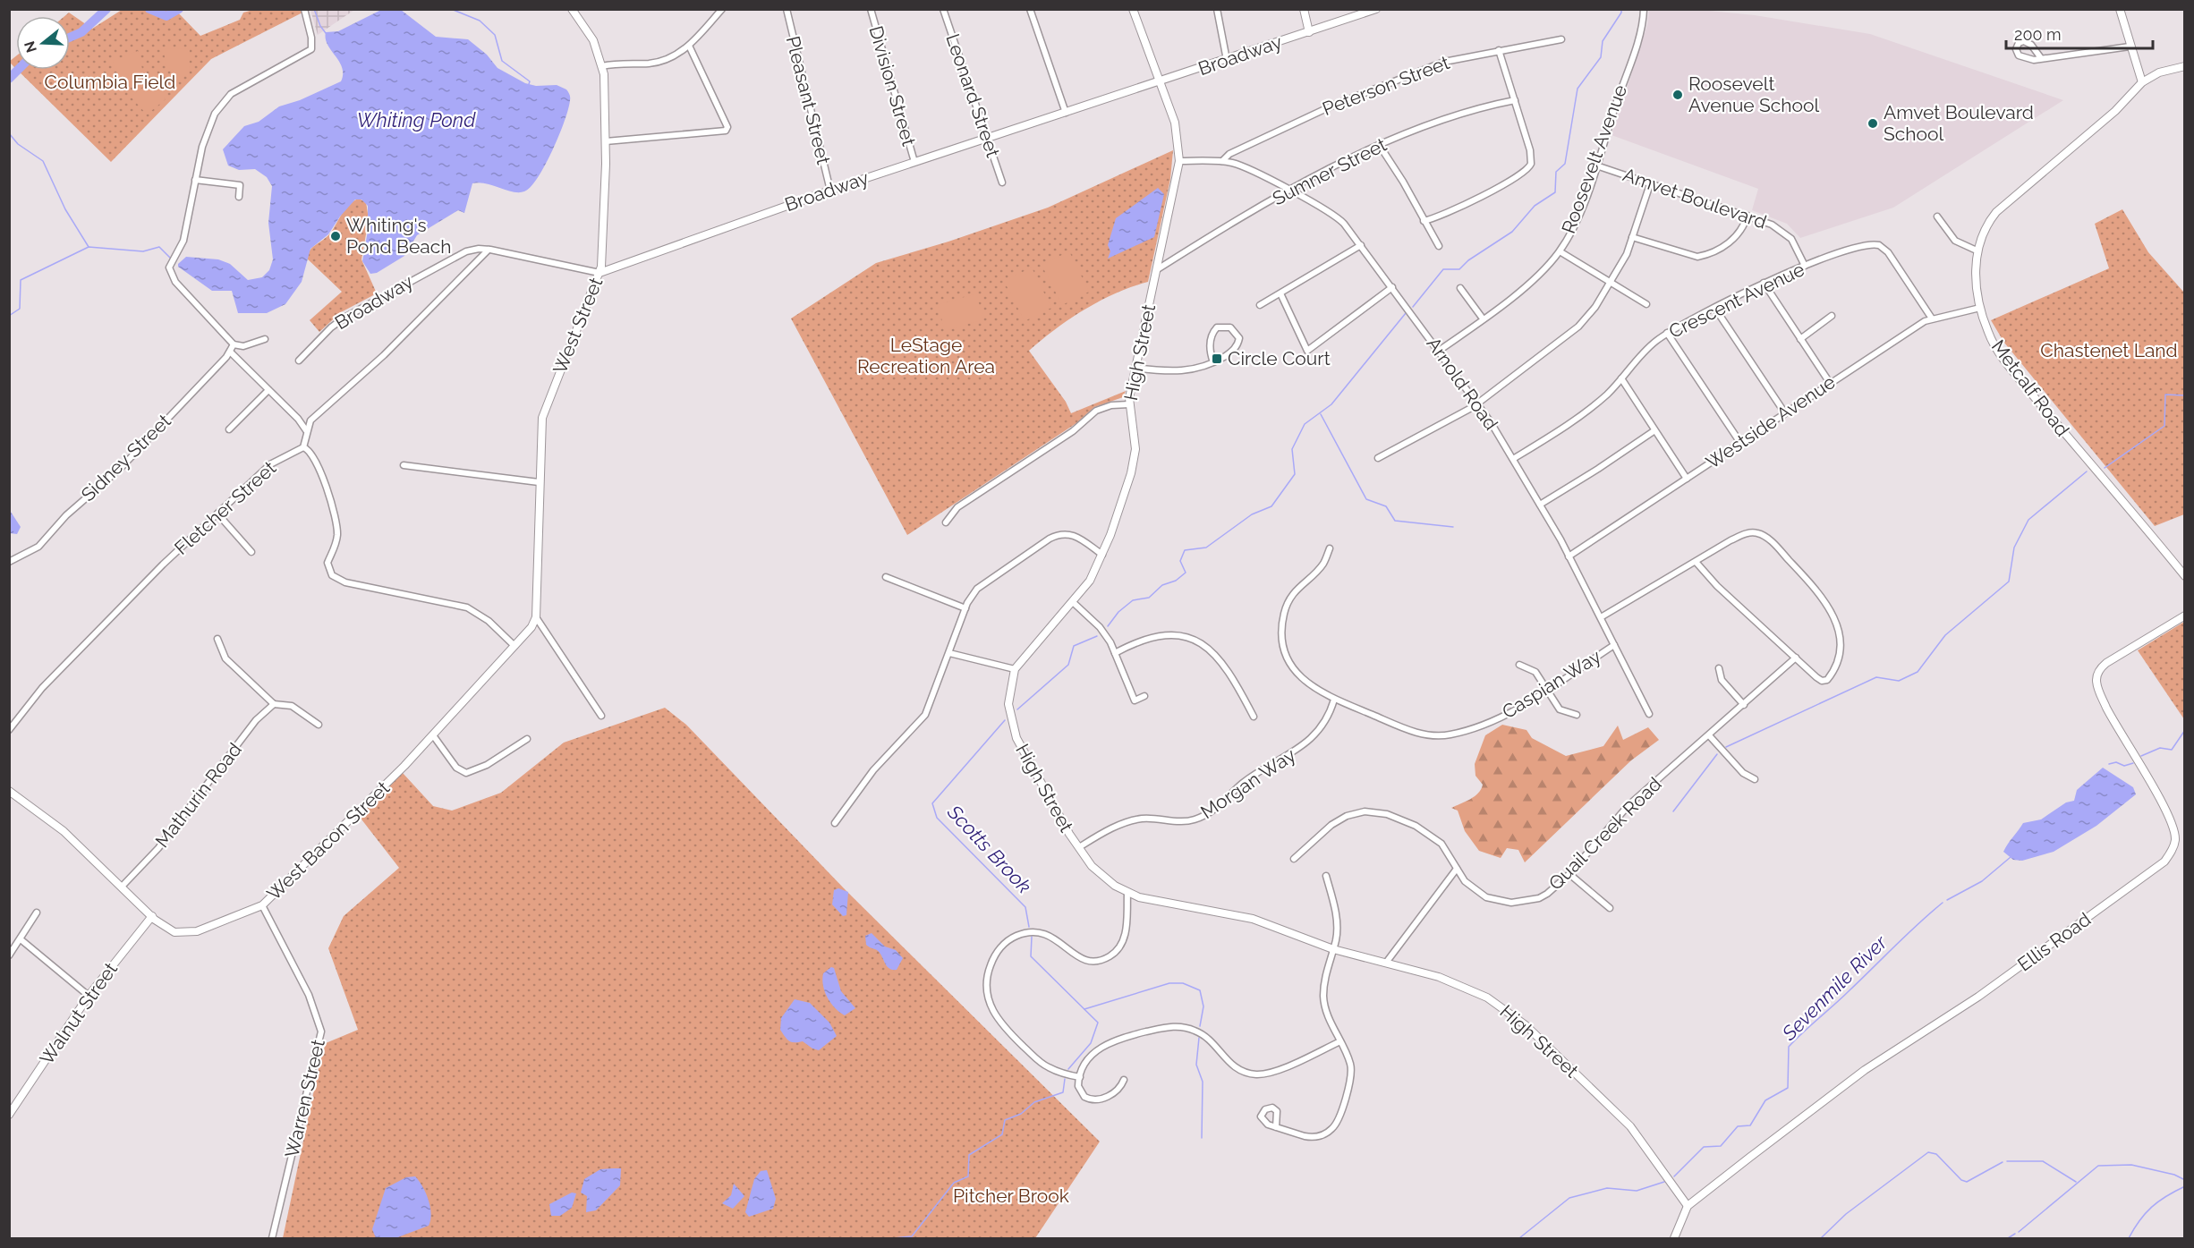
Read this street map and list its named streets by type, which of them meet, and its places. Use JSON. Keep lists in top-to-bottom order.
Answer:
{
  "streets": {
    "street": [
      "Broadway",
      "Division Street",
      "Peterson Street",
      "Leonard Street",
      "Pleasant Street",
      "Roosevelt Avenue",
      "Sumner Street",
      "Amvet Boulevard",
      "Crescent Avenue",
      "West Street",
      "High Street",
      "Arnold Road",
      "Metcalf Road",
      "Westside Avenue",
      "Sidney Street",
      "Fletcher Street",
      "Caspian Way",
      "Morgan Way",
      "Mathurin Road",
      "Quail Creek Road",
      "West Bacon Street",
      "Ellis Road",
      "Walnut Street",
      "Warren Street"
    ]
  },
  "crossings": [
    ["Broadway", "Division Street"],
    ["Broadway", "Leonard Street"],
    ["Broadway", "Pleasant Street"],
    ["Broadway", "West Street"],
    ["Broadway", "High Street"],
    ["Peterson Street", "Arnold Road"],
    ["Roosevelt Avenue", "Amvet Boulevard"],
    ["Roosevelt Avenue", "Arnold Road"],
    ["Sumner Street", "High Street"],
    ["Sumner Street", "Arnold Road"],
    ["Amvet Boulevard", "Crescent Avenue"],
    ["Crescent Avenue", "Arnold Road"],
    ["Crescent Avenue", "Westside Avenue"],
    ["West Street", "West Bacon Street"],
    ["High Street", "Arnold Road"],
    ["High Street", "Morgan Way"],
    ["High Street", "Ellis Road"],
    ["Arnold Road", "Westside Avenue"],
    ["Arnold Road", "Caspian Way"],
    ["Metcalf Road", "Westside Avenue"],
    ["Caspian Way", "Morgan Way"],
    ["Mathurin Road", "West Bacon Street"],
    ["West Bacon Street", "Walnut Street"],
    ["West Bacon Street", "Warren Street"]
  ],
  "water": ["Whiting Pond", "Scotts Brook", "Sevenmile River"],
  "parks": [
    "Columbia Field",
    "LeStage Recreation Area",
    "Chastenet Land",
    "Pitcher Brook"
  ],
  "places": {
    "other": ["Roosevelt Avenue School", "Amvet Boulevard School", "Whiting's Pond Beach"],
    "transit": ["Circle Court"]
  },
  "scale_bar": "200 m",
  "north": "left"
}
